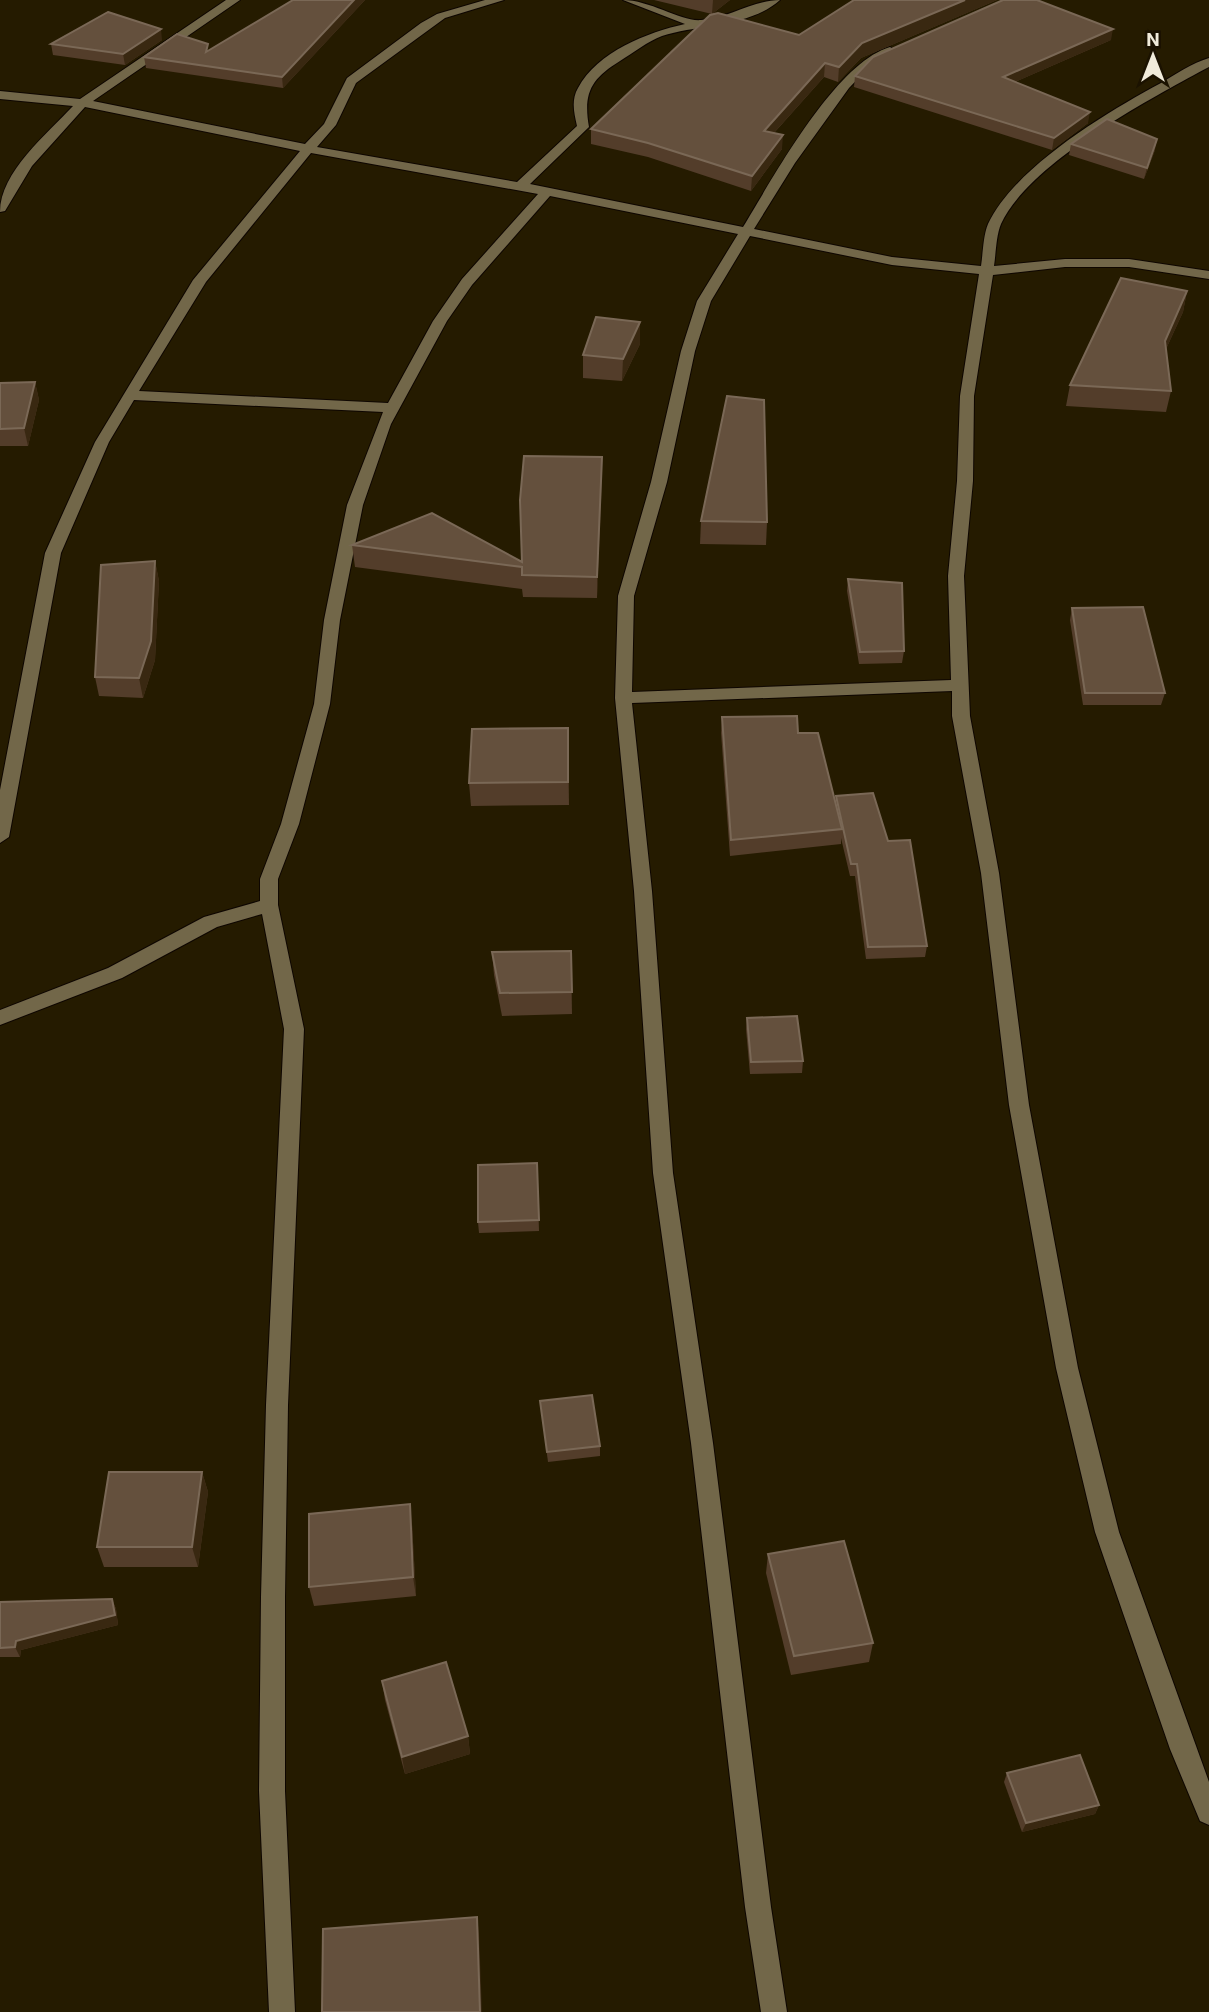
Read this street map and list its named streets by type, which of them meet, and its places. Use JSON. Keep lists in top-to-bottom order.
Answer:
{
  "north": "top"
}
